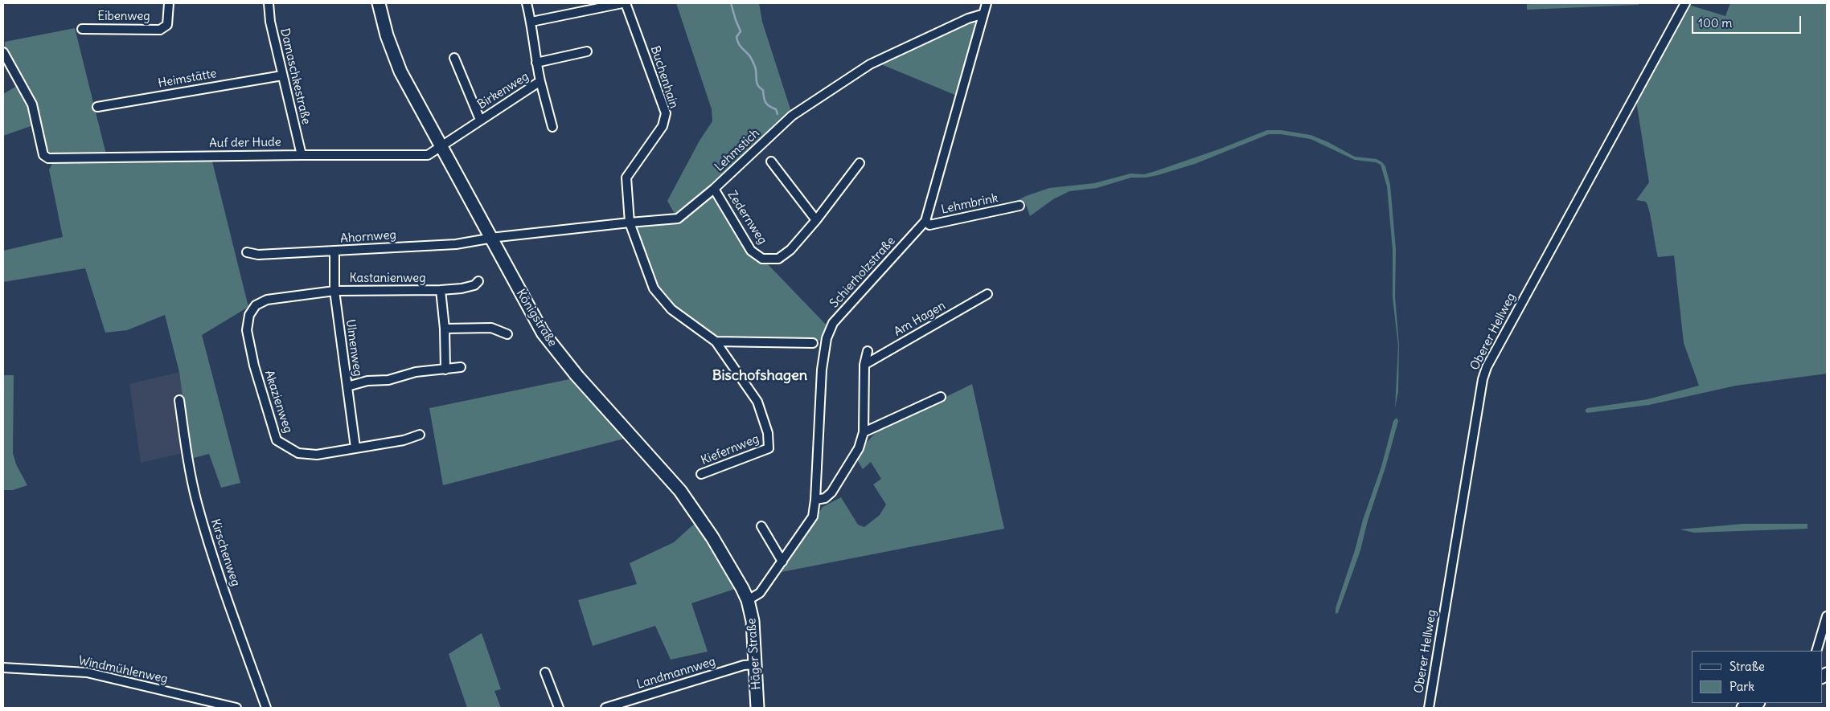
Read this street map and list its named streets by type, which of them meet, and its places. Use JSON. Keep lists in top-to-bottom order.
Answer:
{
  "streets": {
    "main road": ["Königstraße", "Häger Straße"],
    "street": [
      "Eibenweg",
      "Damaschkestraße",
      "Buchenhain",
      "Heimstätte",
      "Birkenweg",
      "Auf der Hude",
      "Lehmstich",
      "Lehmbrink",
      "Zedernweg",
      "Ahornweg",
      "Schierholzstraße",
      "Kastanienweg",
      "Am Hagen",
      "Oberer Hellweg",
      "Ulmenweg",
      "Akazienweg",
      "Kiefernweg",
      "Kirschenweg",
      "Windmühlenweg",
      "Landmannweg"
    ]
  },
  "crossings": [
    ["Damaschkestraße", "Heimstätte"],
    ["Damaschkestraße", "Auf der Hude"],
    ["Buchenhain", "Birkenweg"],
    ["Buchenhain", "Lehmstich"],
    ["Buchenhain", "Kiefernweg"],
    ["Birkenweg", "Auf der Hude"],
    ["Birkenweg", "Königstraße"],
    ["Auf der Hude", "Königstraße"],
    ["Lehmstich", "Zedernweg"],
    ["Lehmstich", "Ahornweg"],
    ["Lehmstich", "Schierholzstraße"],
    ["Lehmstich", "Königstraße"],
    ["Lehmstich", "Kiefernweg"],
    ["Lehmbrink", "Schierholzstraße"],
    ["Ahornweg", "Königstraße"],
    ["Ahornweg", "Ulmenweg"],
    ["Schierholzstraße", "Königstraße"],
    ["Schierholzstraße", "Häger Straße"],
    ["Kastanienweg", "Ulmenweg"],
    ["Kastanienweg", "Akazienweg"],
    ["Königstraße", "Häger Straße"],
    ["Ulmenweg", "Akazienweg"],
    ["Häger Straße", "Landmannweg"]
  ],
  "districts": ["Bischofshagen"],
  "legend": ["Straße", "Park"],
  "scale_bar": "100 m"
}
